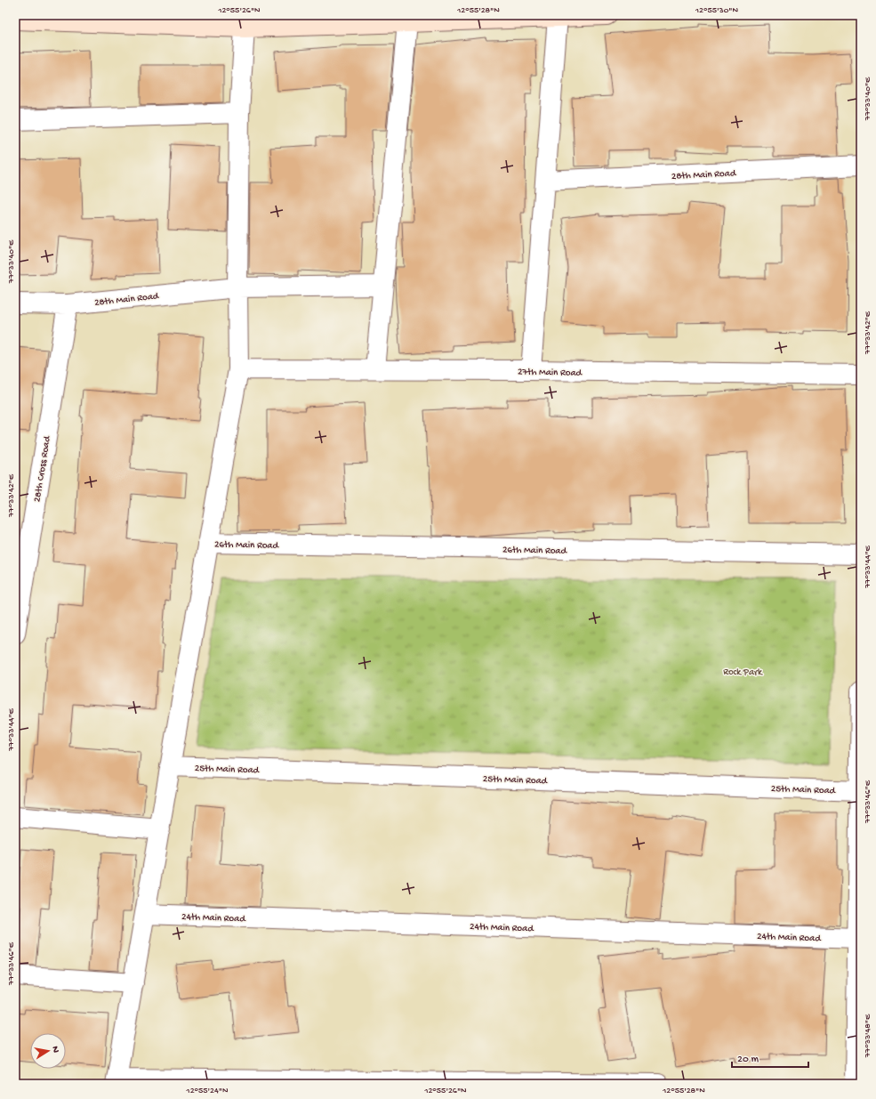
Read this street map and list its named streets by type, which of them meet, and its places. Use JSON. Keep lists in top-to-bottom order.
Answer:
{
  "streets": {
    "street": [
      "28th Main Road",
      "27th Main Road",
      "28th Cross Road",
      "26th Main Road",
      "25th Main Road",
      "24th Main Road"
    ]
  },
  "crossings": [
    ["28th Main Road", "28th Cross Road"]
  ],
  "parks": ["Rock Park"],
  "scale_bar": "20 m",
  "north": "right",
  "coordinates": [
    "12°55'26\"N",
    "12°55'28\"N",
    "12°55'30\"N",
    "77°33'40\"E",
    "77°33'42\"E",
    "77°33'44\"E",
    "77°33'46\"E",
    "77°33'48\"E",
    "12°55'24\"N"
  ]
}
